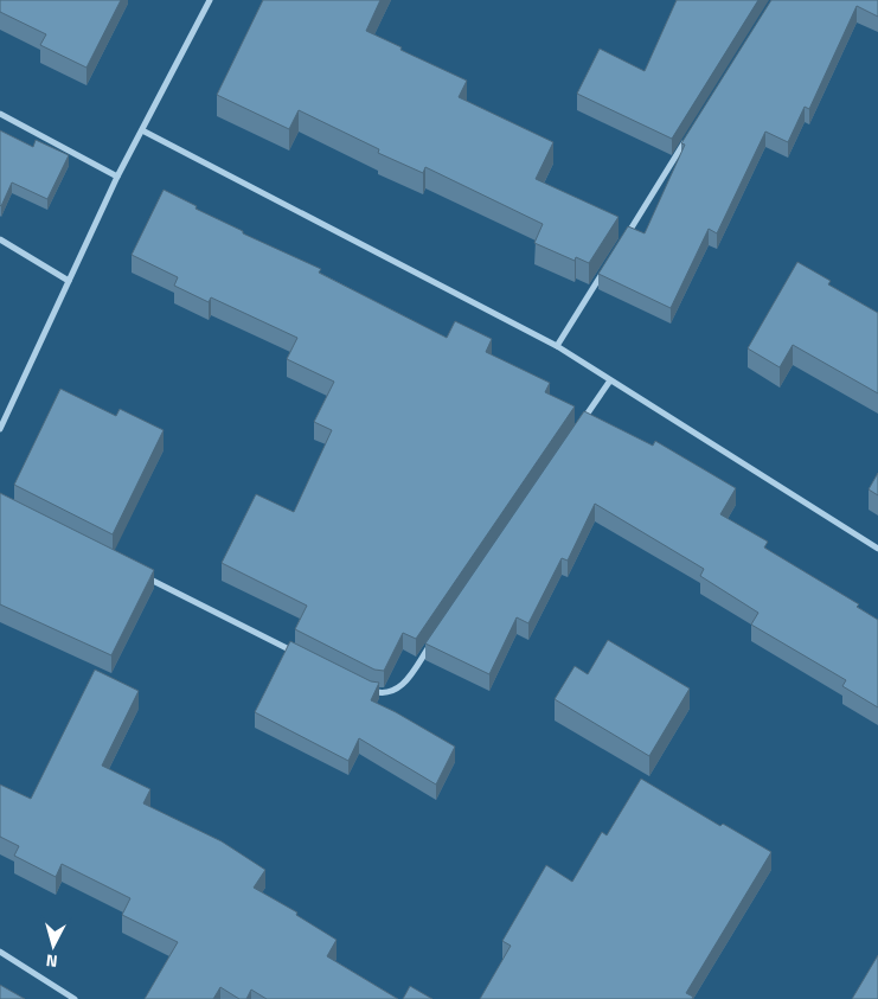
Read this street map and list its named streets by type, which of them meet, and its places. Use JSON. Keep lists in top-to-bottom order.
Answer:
{
  "north": "bottom"
}
